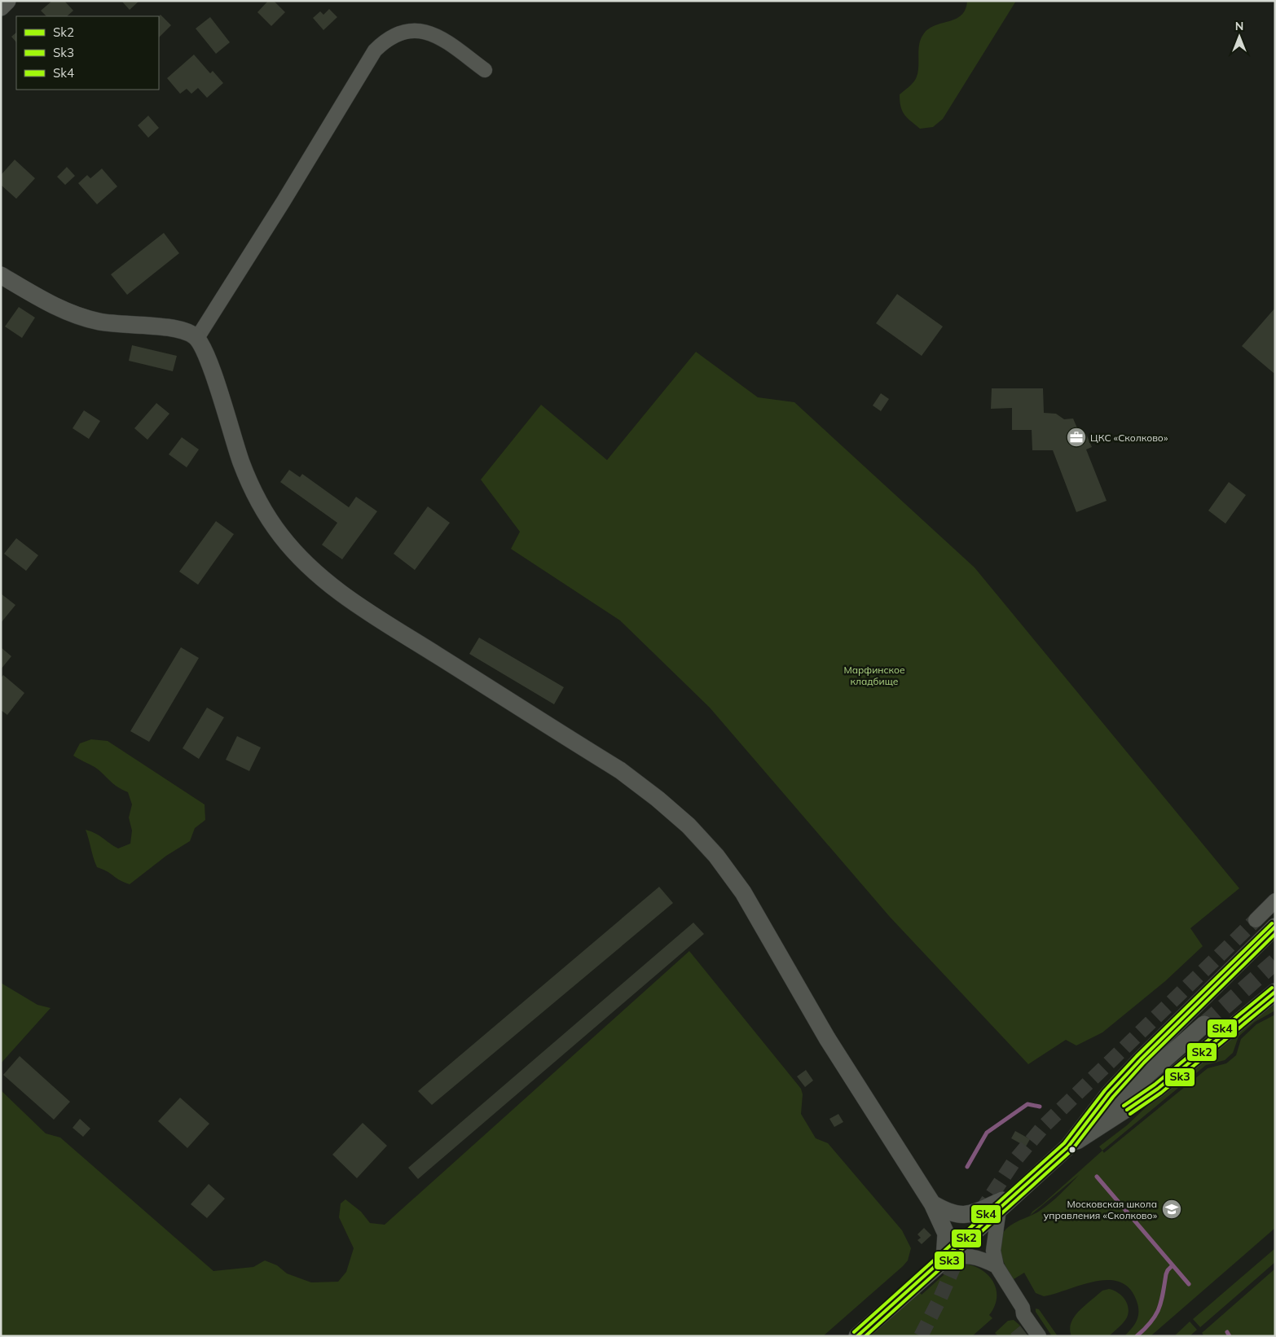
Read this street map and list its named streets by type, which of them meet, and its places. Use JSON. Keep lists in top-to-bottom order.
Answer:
{
  "parks": ["Марфинское кладбище"],
  "places": {
    "office": ["ЦКС «Сколково»"],
    "school or university": ["Московская школа управления «Сколково»"]
  },
  "lines": ["transit line Sk4", "transit line Sk2", "transit line Sk3"],
  "legend": ["Sk2", "Sk3", "Sk4"],
  "north": "top"
}
